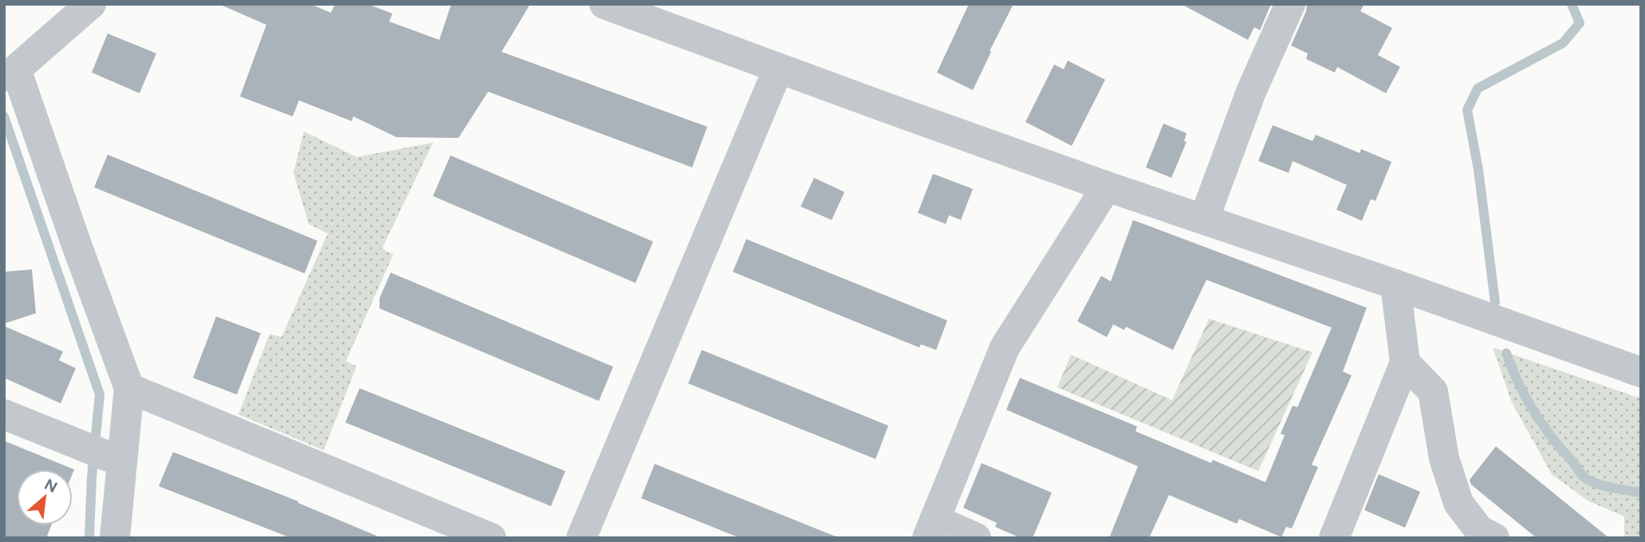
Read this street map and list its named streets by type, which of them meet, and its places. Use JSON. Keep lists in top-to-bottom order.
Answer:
{
  "north": "top right"
}
